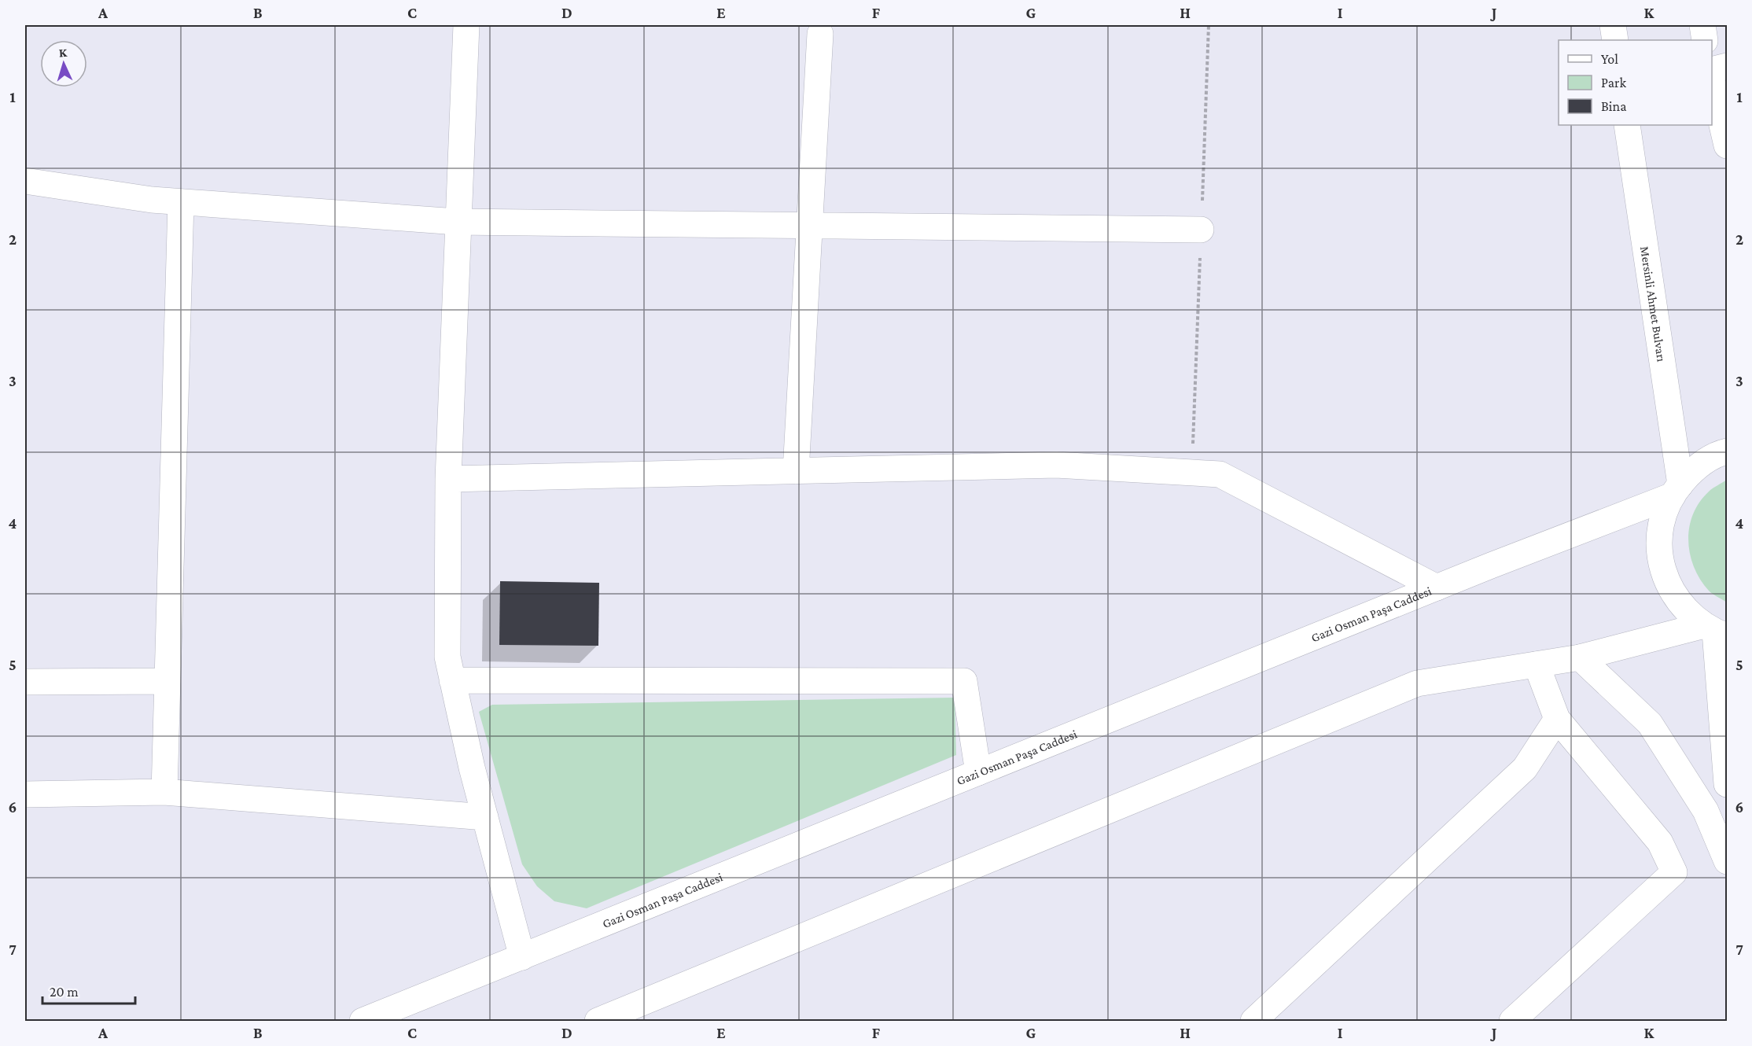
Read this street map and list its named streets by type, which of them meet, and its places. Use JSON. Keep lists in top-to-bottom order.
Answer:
{
  "streets": {
    "street": ["Mersinli Ahmet Bulvarı", "Gazi Osman Paşa Caddesi"]
  },
  "crossings": [
    ["Mersinli Ahmet Bulvarı", "Gazi Osman Paşa Caddesi"]
  ],
  "legend": ["Yol", "Park", "Bina"],
  "scale_bar": "20 m",
  "north": "top",
  "grid": {
    "columns": [
      "A",
      "B",
      "C",
      "D",
      "E",
      "F",
      "G",
      "H",
      "I",
      "J",
      "K"
    ],
    "rows": [
      "1",
      "2",
      "3",
      "4",
      "5",
      "6",
      "7"
    ]
  }
}
